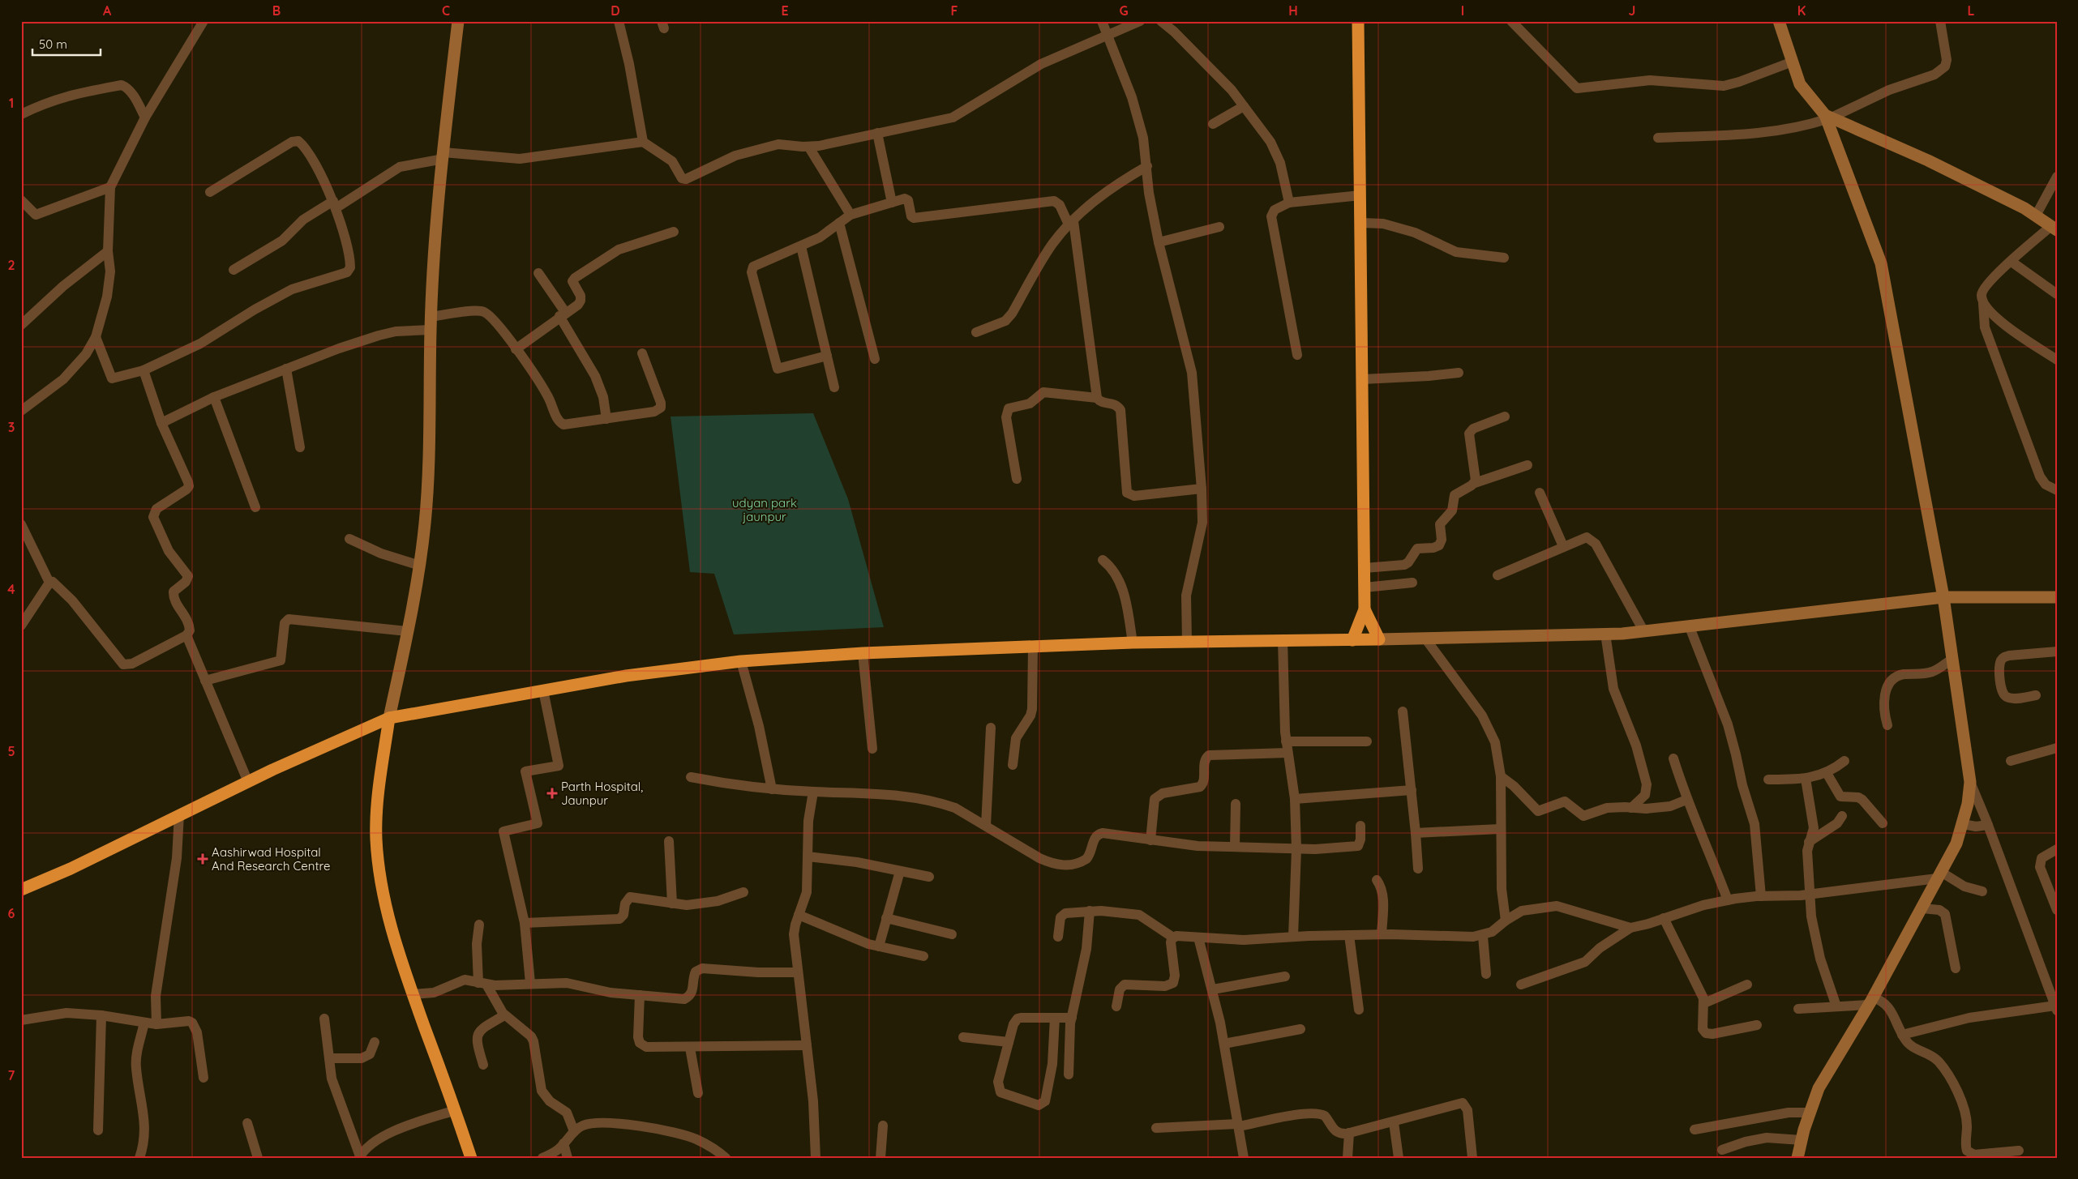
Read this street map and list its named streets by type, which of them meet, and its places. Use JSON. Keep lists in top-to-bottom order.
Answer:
{
  "parks": ["udyan park jaunpur"],
  "places": {
    "health": ["Parth Hospital, Jaunpur", "Aashirwad Hospital And Research Centre"]
  },
  "scale_bar": "50 m",
  "grid": {
    "columns": [
      "A",
      "B",
      "C",
      "D",
      "E",
      "F",
      "G",
      "H",
      "I",
      "J",
      "K",
      "L"
    ],
    "rows": [
      "1",
      "2",
      "3",
      "4",
      "5",
      "6",
      "7"
    ]
  }
}
